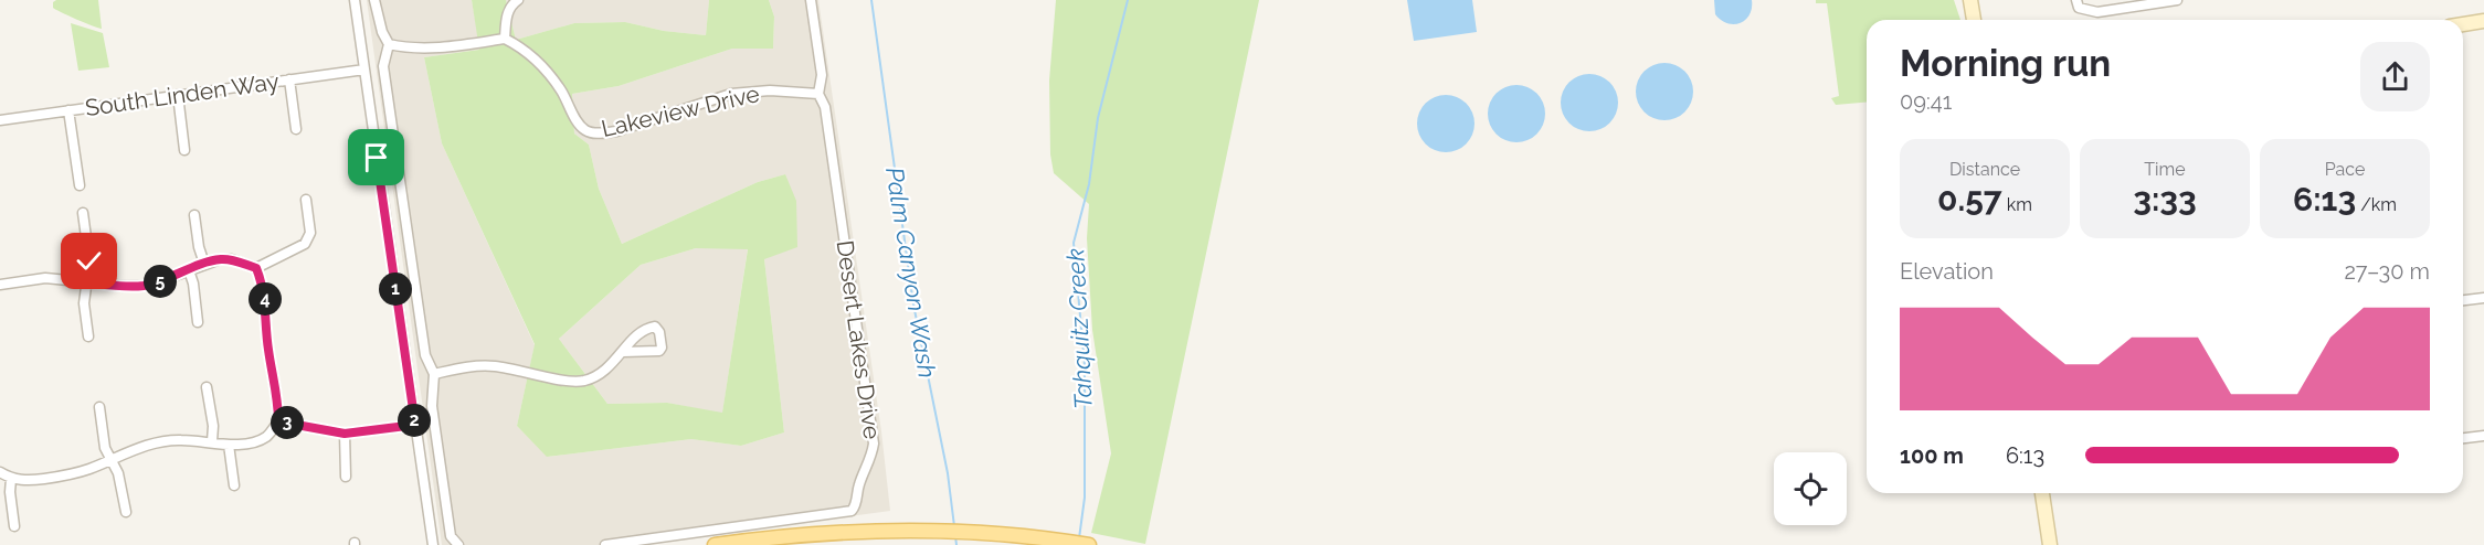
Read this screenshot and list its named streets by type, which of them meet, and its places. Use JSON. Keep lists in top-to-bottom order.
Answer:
{
  "streets": {
    "street": ["South Linden Way", "Lakeview Drive", "Desert Lakes Drive"]
  },
  "crossings": [
    ["Lakeview Drive", "Desert Lakes Drive"]
  ],
  "water": ["Palm Canyon Wash", "Tahquitz Creek"],
  "page": {
    "heading": ["Morning run", "09:41"],
    "stats": [
      ["Distance", "0.57 km"],
      ["Time", "3:33"],
      ["Pace", "6:13 /km"]
    ],
    "chart": ["Elevation", "27–30 m"],
    "pins": [
      "5",
      "1",
      "4",
      "2",
      "3"
    ],
    "list": [
      {
        "name": "100 m",
        "note": "6:13"
      }
    ]
  }
}
